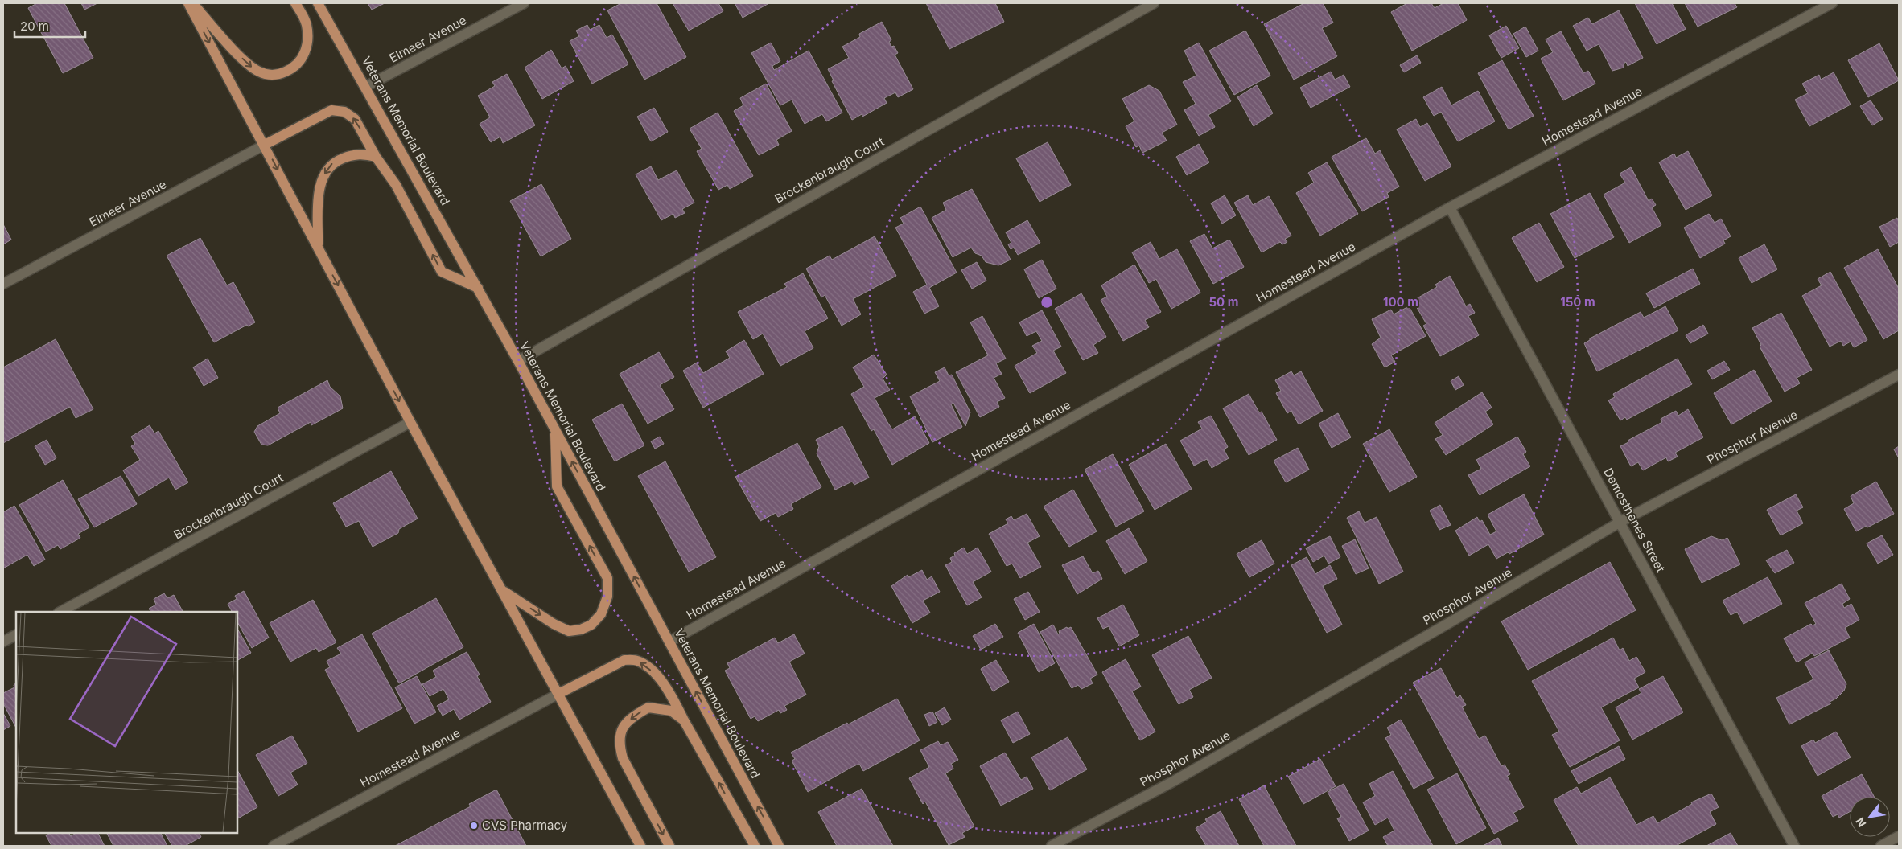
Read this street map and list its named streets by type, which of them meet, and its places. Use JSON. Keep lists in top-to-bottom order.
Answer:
{
  "streets": {
    "main road": ["Veterans Memorial Boulevard"],
    "street": [
      "Elmeer Avenue",
      "Homestead Avenue",
      "Brockenbraugh Court",
      "Phosphor Avenue",
      "Demosthenes Street"
    ]
  },
  "crossings": [
    ["Elmeer Avenue", "Veterans Memorial Boulevard"],
    ["Homestead Avenue", "Veterans Memorial Boulevard"],
    ["Homestead Avenue", "Demosthenes Street"],
    ["Veterans Memorial Boulevard", "Brockenbraugh Court"],
    ["Phosphor Avenue", "Demosthenes Street"]
  ],
  "places": ["CVS Pharmacy"],
  "scale_bar": "20 m",
  "north": "bottom left",
  "rings": ["50 m", "100 m", "150 m"]
}
